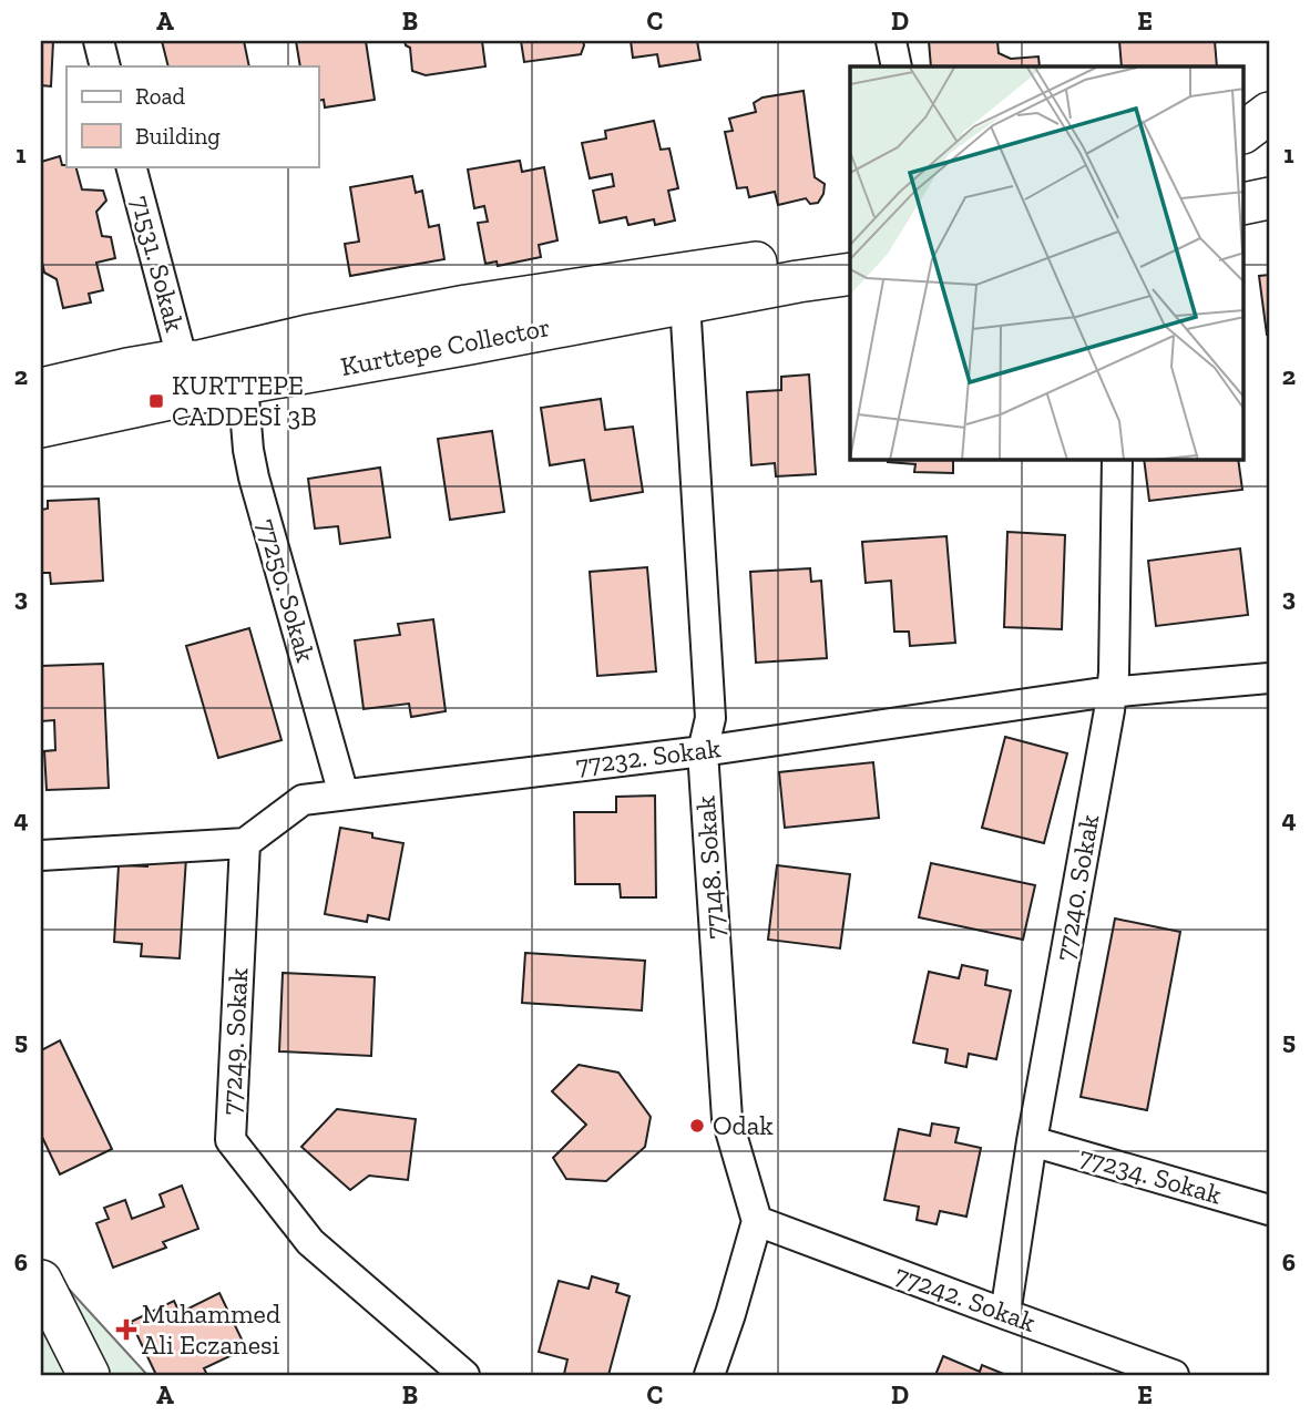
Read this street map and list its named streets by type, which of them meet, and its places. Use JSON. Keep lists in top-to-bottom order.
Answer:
{
  "streets": {
    "main road": ["Kurttepe Collector"],
    "street": [
      "71531. Sokak",
      "77250. Sokak",
      "77232. Sokak",
      "77148. Sokak",
      "77240. Sokak",
      "77249. Sokak",
      "77234. Sokak",
      "77242. Sokak"
    ]
  },
  "crossings": [
    ["71531. Sokak", "Kurttepe Collector"],
    ["Kurttepe Collector", "77250. Sokak"],
    ["Kurttepe Collector", "77148. Sokak"],
    ["77250. Sokak", "77232. Sokak"],
    ["77232. Sokak", "77148. Sokak"],
    ["77232. Sokak", "77240. Sokak"],
    ["77232. Sokak", "77249. Sokak"],
    ["77148. Sokak", "77242. Sokak"],
    ["77240. Sokak", "77234. Sokak"],
    ["77240. Sokak", "77242. Sokak"]
  ],
  "places": {
    "transit": ["KURTTEPE CADDESİ 3B"],
    "other": ["Odak"],
    "health": ["Muhammed Ali Eczanesi"]
  },
  "legend": ["Road", "Building"],
  "grid": {
    "columns": [
      "A",
      "B",
      "C",
      "D",
      "E"
    ],
    "rows": [
      "1",
      "2",
      "3",
      "4",
      "5",
      "6"
    ]
  }
}
